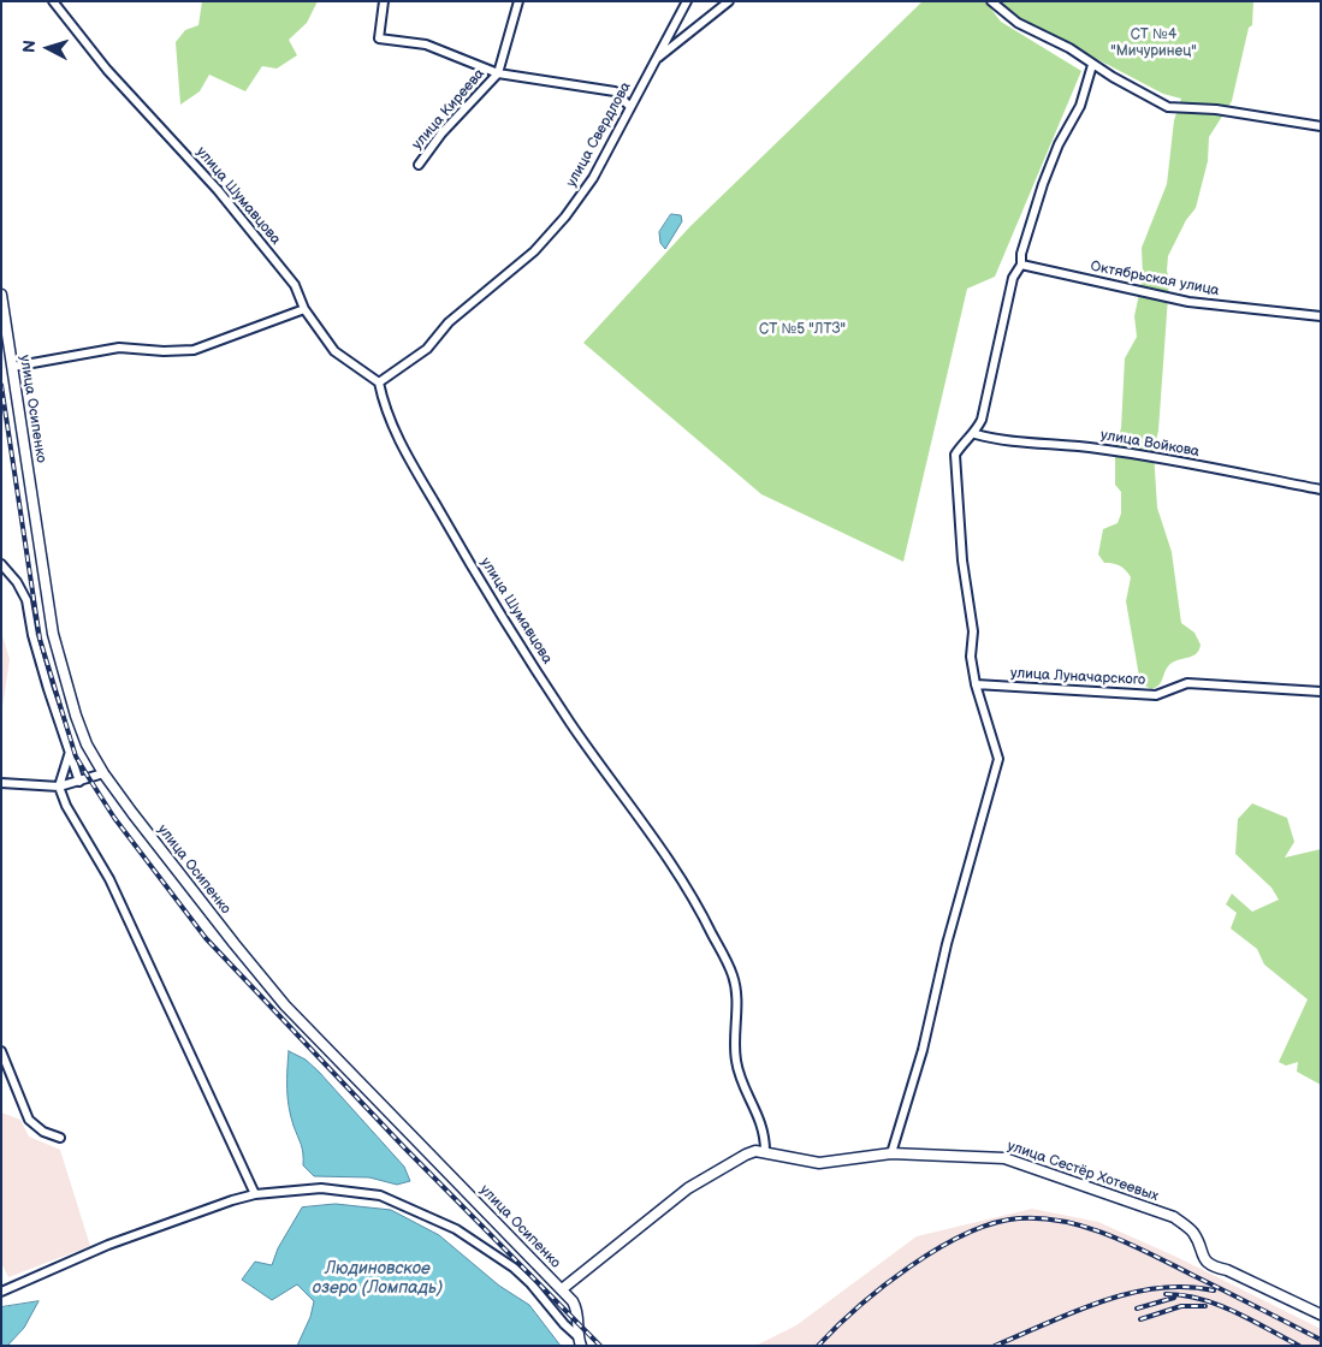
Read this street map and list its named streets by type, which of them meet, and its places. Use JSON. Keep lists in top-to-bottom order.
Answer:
{
  "streets": {
    "street": [
      "улица Киреева",
      "улица Свердлова",
      "улица Шумавцова",
      "Октябрьская улица",
      "улица Осипенко",
      "улица Войкова",
      "улица Луначарского",
      "улица Сестёр Хотеевых"
    ]
  },
  "crossings": [
    ["улица Свердлова", "улица Шумавцова"],
    ["улица Шумавцова", "улица Сестёр Хотеевых"]
  ],
  "water": ["Людиновское озеро (Ломпадь)"],
  "parks": ["СТ №4 \"Мичуринец\"", "СТ №5 \"ЛТЗ\""],
  "north": "left"
}
